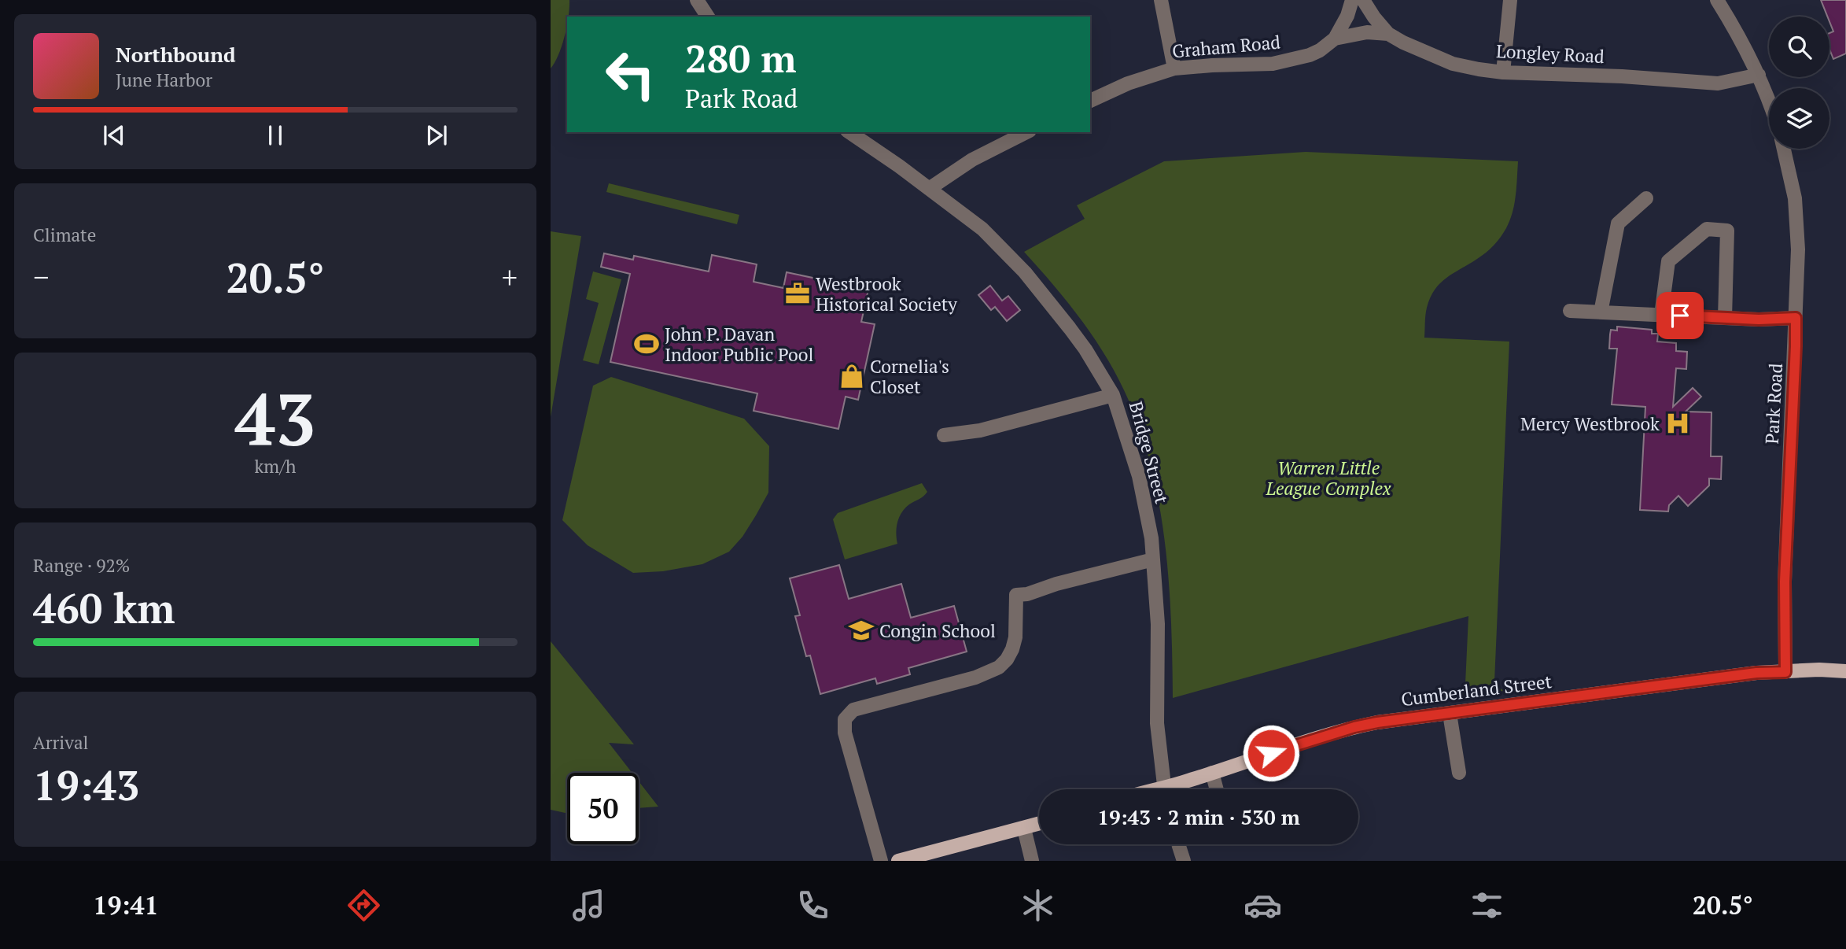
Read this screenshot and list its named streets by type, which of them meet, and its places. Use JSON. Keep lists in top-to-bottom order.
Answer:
{
  "streets": {
    "main road": ["Cumberland Street"],
    "street": [
      "Graham Road",
      "Longley Road",
      "Park Road",
      "Bridge Street"
    ]
  },
  "crossings": [
    ["Graham Road", "Longley Road"],
    ["Park Road", "Cumberland Street"]
  ],
  "parks": ["Warren Little League Complex"],
  "places": {
    "office": ["Westbrook Historical Society"],
    "sports": ["John P. Davan Indoor Public Pool"],
    "shop": ["Cornelia's Closet"],
    "hospital": ["Mercy Westbrook"],
    "school or university": ["Congin School"]
  },
  "page": {
    "turn": ["280 m", "Park Road"],
    "song": ["Northbound", "June Harbor"],
    "tile": [
      "Climate",
      ["43", "km/h"],
      ["Range · 92%", "460 km"],
      ["Arrival", "19:43"]
    ],
    "heat": ["−", "20.5°", "+"],
    "limit": "50",
    "trip": "19:43 · 2 min · 530 m",
    "tabs": ["19:41", "20.5°"]
  }
}
